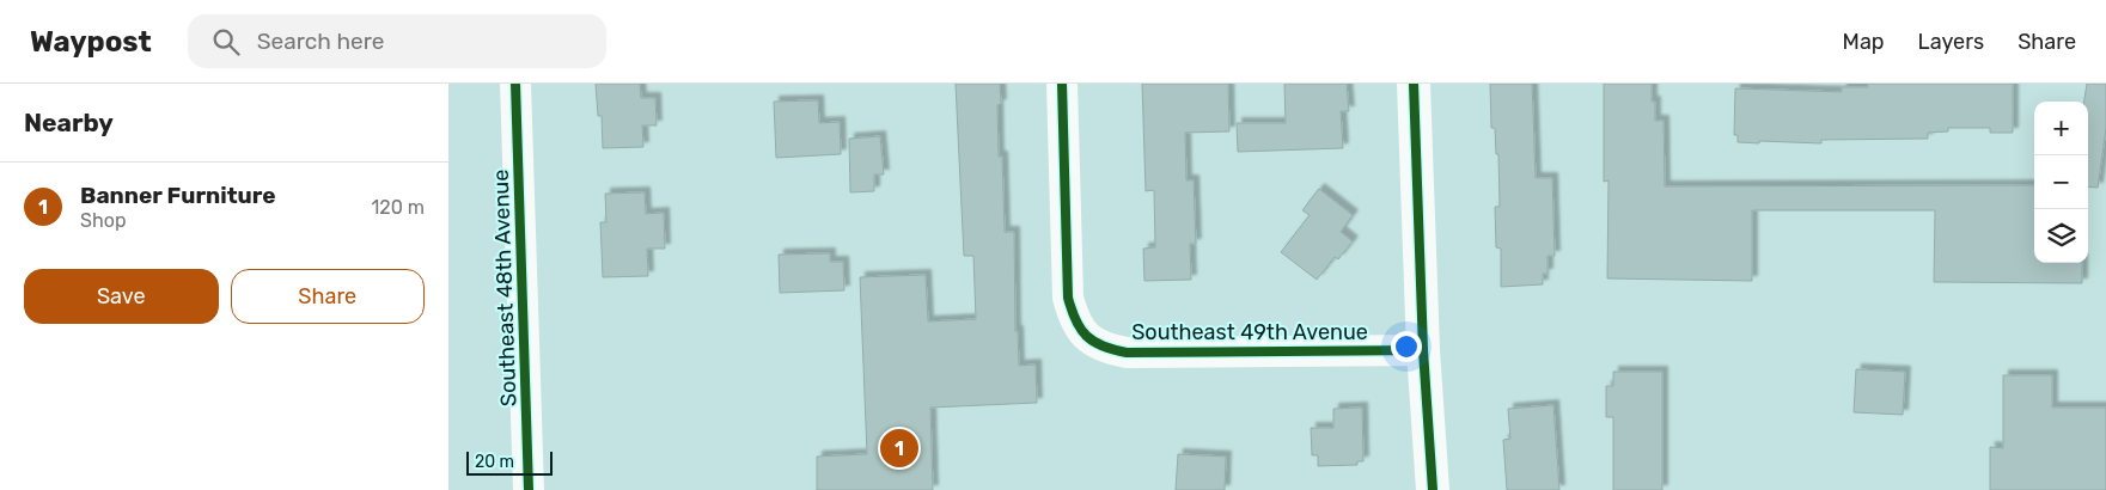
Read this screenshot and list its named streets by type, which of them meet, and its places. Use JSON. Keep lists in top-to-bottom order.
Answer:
{
  "streets": {
    "street": ["Southeast 48th Avenue", "Southeast 49th Avenue"]
  },
  "scale_bar": "20 m",
  "page": {
    "header": "Waypost",
    "search": "Search here",
    "nav": ["Map", "Layers", "Share"],
    "heading": "Nearby",
    "map_buttons": ["+", "−"],
    "list": [
      {
        "mark": "1",
        "name": "Banner Furniture",
        "note": "Shop",
        "value": "120 m"
      }
    ],
    "buttons": ["Save", "Share"],
    "pins": "1",
    "scale": "20 m"
  }
}
